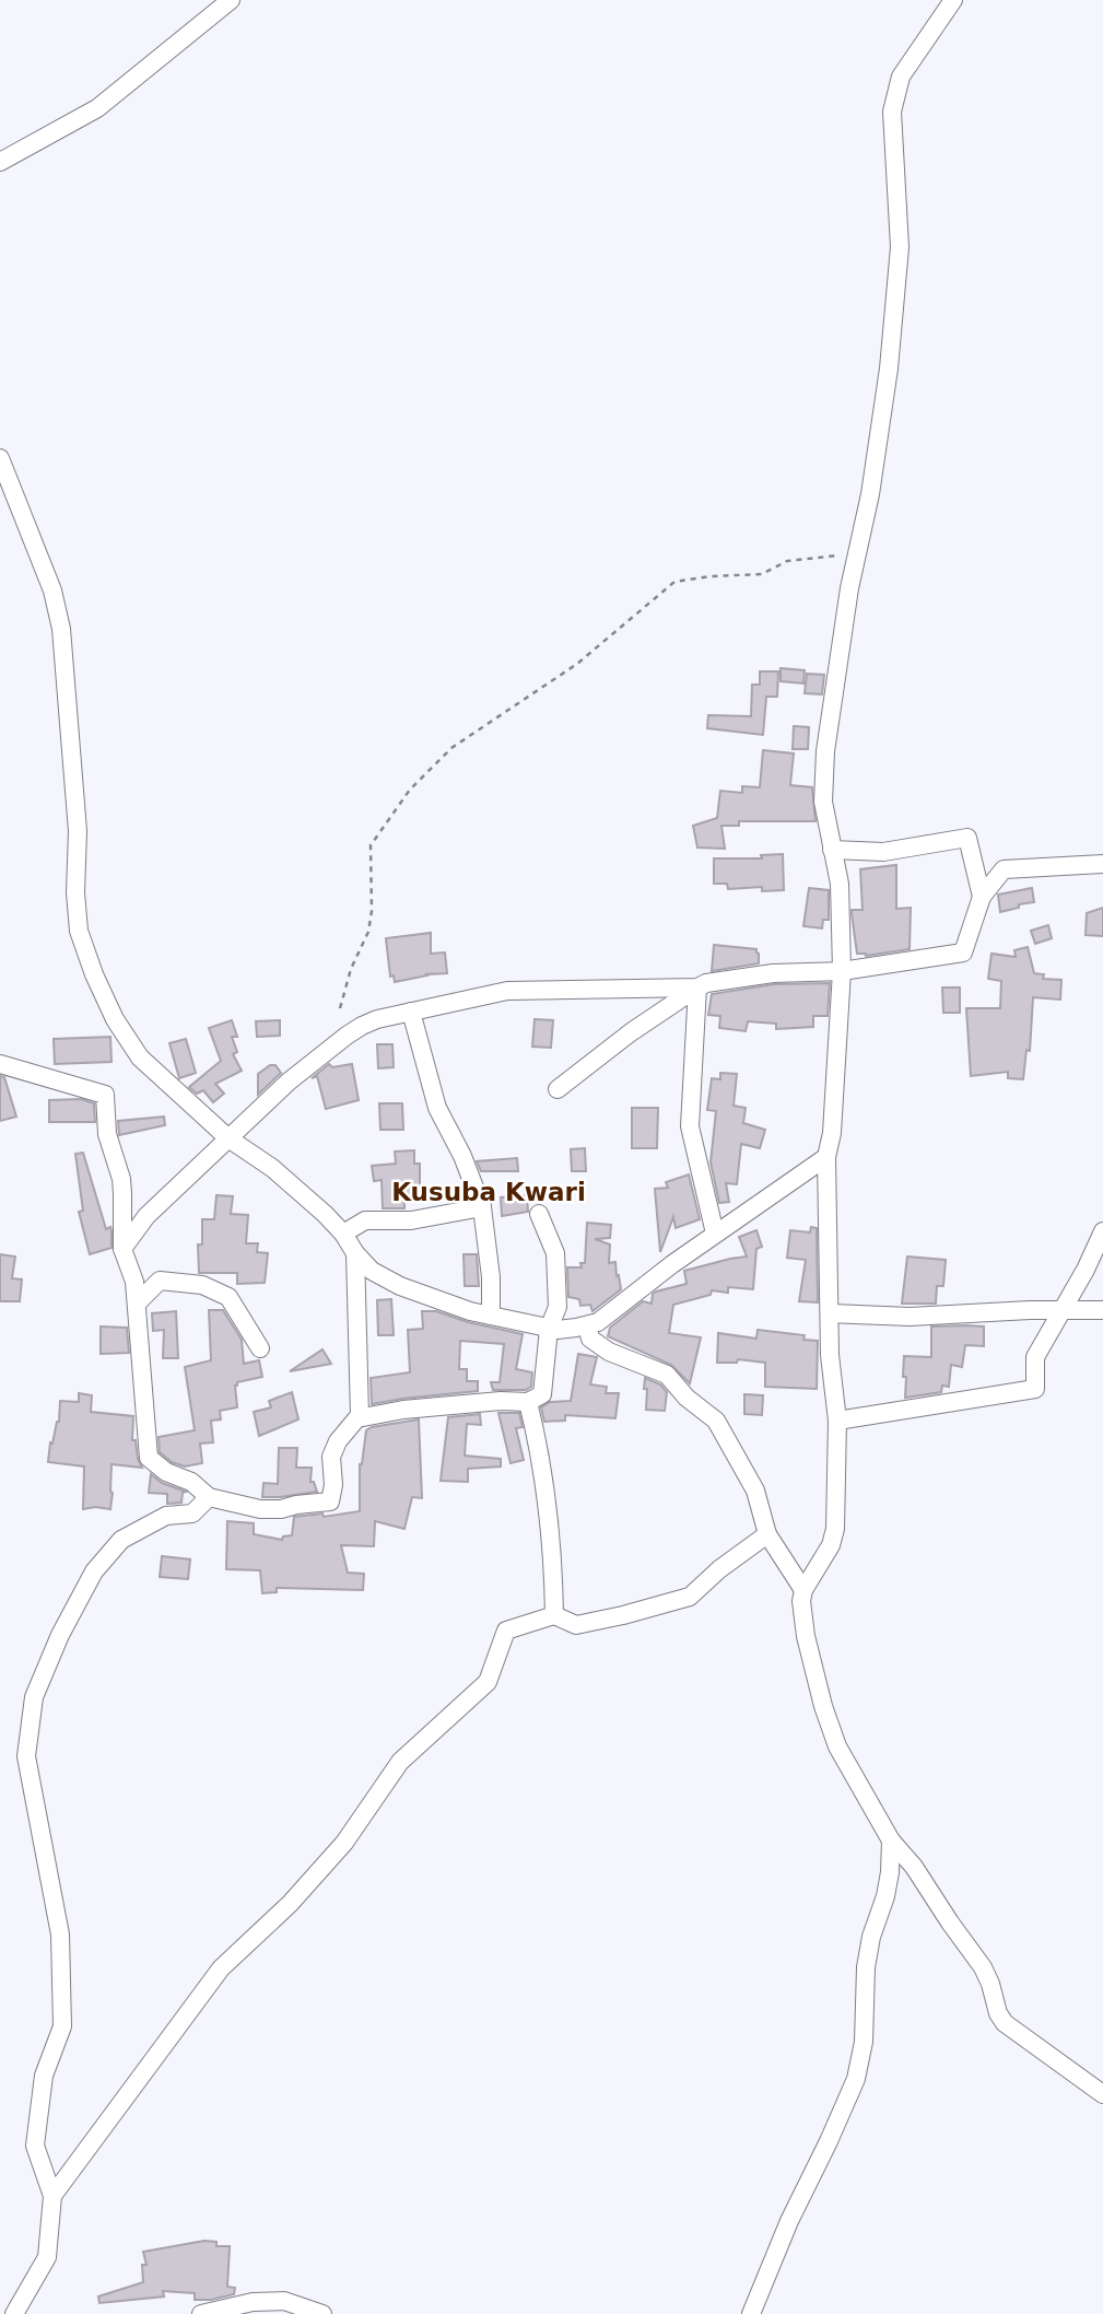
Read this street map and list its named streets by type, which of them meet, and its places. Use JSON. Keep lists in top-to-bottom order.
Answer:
{
  "districts": ["Kusuba Kwari"]
}
